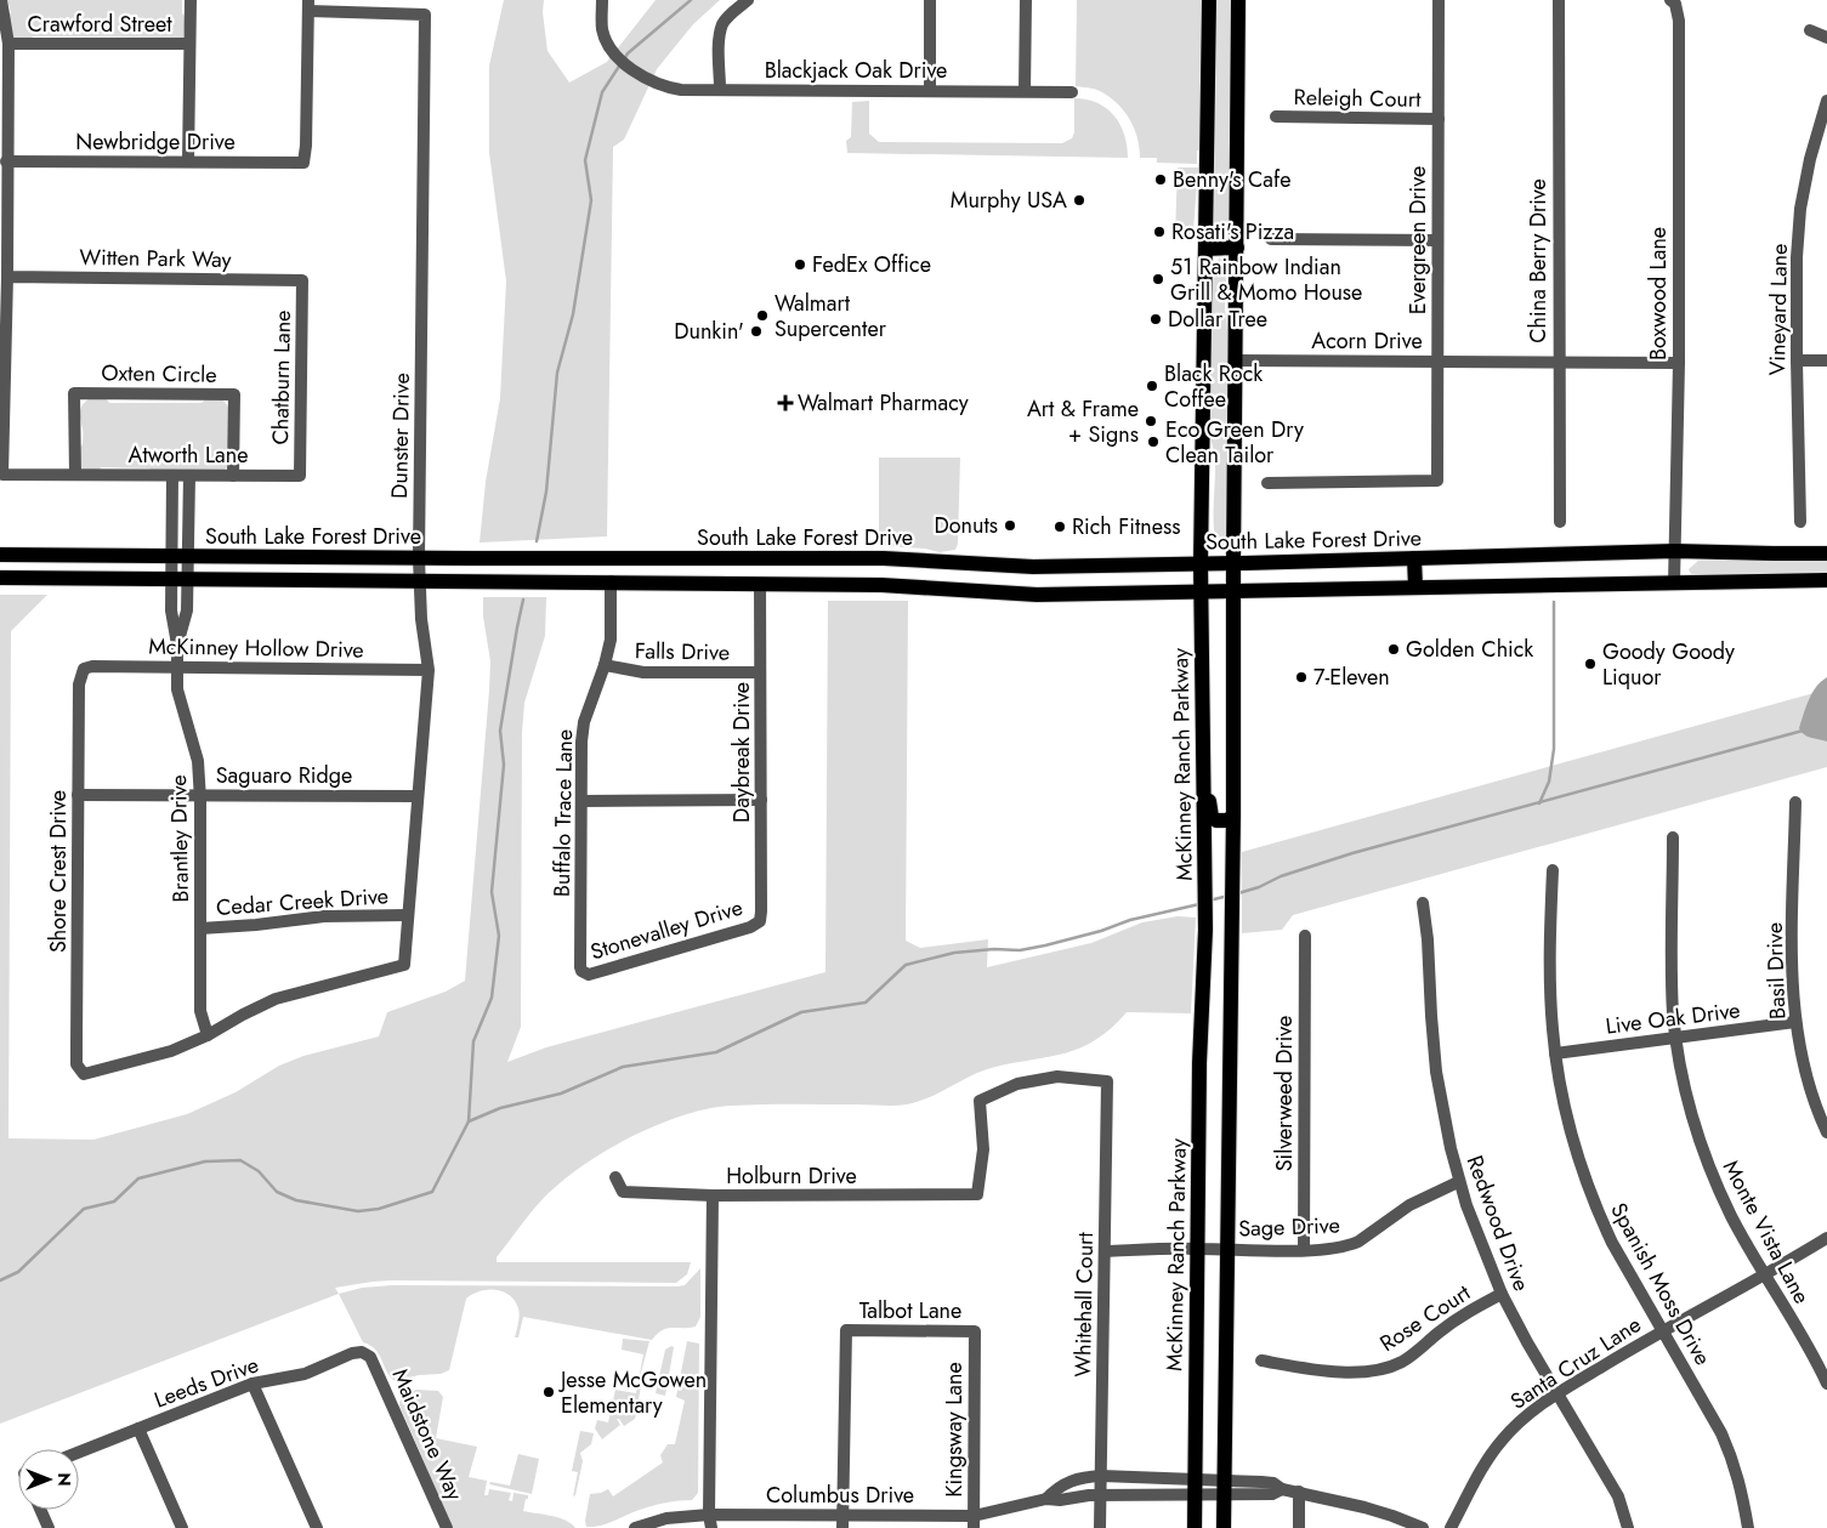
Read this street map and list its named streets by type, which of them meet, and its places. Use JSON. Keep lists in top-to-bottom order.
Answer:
{
  "streets": {
    "main road": ["South Lake Forest Drive", "McKinney Ranch Parkway"],
    "street": [
      "Crawford Street",
      "Blackjack Oak Drive",
      "Releigh Court",
      "Newbridge Drive",
      "Evergreen Drive",
      "Witten Park Way",
      "China Berry Drive",
      "Boxwood Lane",
      "Vineyard Lane",
      "Acorn Drive",
      "Oxten Circle",
      "Chatburn Lane",
      "Dunster Drive",
      "Atworth Lane",
      "McKinney Hollow Drive",
      "Falls Drive",
      "Daybreak Drive",
      "Saguaro Ridge",
      "Buffalo Trace Lane",
      "Brantley Drive",
      "Shore Crest Drive",
      "Cedar Creek Drive",
      "Stonevalley Drive",
      "Basil Drive",
      "Live Oak Drive",
      "Silverweed Drive",
      "Holburn Drive",
      "Redwood Drive",
      "Sage Drive",
      "Monte Vista Lane",
      "Spanish Moss Drive",
      "Whitehall Court",
      "Talbot Lane",
      "Rose Court",
      "Santa Cruz Lane",
      "Leeds Drive",
      "Kingsway Lane",
      "Maidstone Way",
      "Columbus Drive"
    ]
  },
  "crossings": [
    ["Releigh Court", "Evergreen Drive"],
    ["Newbridge Drive", "Dunster Drive"],
    ["Evergreen Drive", "Acorn Drive"],
    ["Witten Park Way", "Chatburn Lane"],
    ["Witten Park Way", "Atworth Lane"],
    ["China Berry Drive", "Acorn Drive"],
    ["Boxwood Lane", "Acorn Drive"],
    ["Boxwood Lane", "South Lake Forest Drive"],
    ["Oxten Circle", "Atworth Lane"],
    ["Chatburn Lane", "Atworth Lane"],
    ["Dunster Drive", "South Lake Forest Drive"],
    ["Dunster Drive", "McKinney Hollow Drive"],
    ["Dunster Drive", "Saguaro Ridge"],
    ["Dunster Drive", "Brantley Drive"],
    ["Dunster Drive", "Shore Crest Drive"],
    ["Dunster Drive", "Cedar Creek Drive"],
    ["Atworth Lane", "Brantley Drive"],
    ["South Lake Forest Drive", "Daybreak Drive"],
    ["South Lake Forest Drive", "McKinney Ranch Parkway"],
    ["South Lake Forest Drive", "Buffalo Trace Lane"],
    ["South Lake Forest Drive", "Brantley Drive"],
    ["McKinney Hollow Drive", "Brantley Drive"],
    ["McKinney Hollow Drive", "Shore Crest Drive"],
    ["Falls Drive", "Daybreak Drive"],
    ["Falls Drive", "Buffalo Trace Lane"],
    ["Daybreak Drive", "Stonevalley Drive"],
    ["McKinney Ranch Parkway", "Sage Drive"],
    ["McKinney Ranch Parkway", "Columbus Drive"],
    ["Saguaro Ridge", "Brantley Drive"],
    ["Saguaro Ridge", "Shore Crest Drive"],
    ["Buffalo Trace Lane", "Stonevalley Drive"],
    ["Brantley Drive", "Shore Crest Drive"],
    ["Brantley Drive", "Cedar Creek Drive"],
    ["Basil Drive", "Live Oak Drive"],
    ["Live Oak Drive", "Monte Vista Lane"],
    ["Live Oak Drive", "Spanish Moss Drive"],
    ["Silverweed Drive", "Sage Drive"],
    ["Holburn Drive", "Whitehall Court"],
    ["Redwood Drive", "Sage Drive"],
    ["Redwood Drive", "Rose Court"],
    ["Redwood Drive", "Santa Cruz Lane"],
    ["Sage Drive", "Whitehall Court"],
    ["Monte Vista Lane", "Santa Cruz Lane"],
    ["Spanish Moss Drive", "Santa Cruz Lane"],
    ["Whitehall Court", "Columbus Drive"],
    ["Talbot Lane", "Kingsway Lane"],
    ["Talbot Lane", "Columbus Drive"],
    ["Leeds Drive", "Maidstone Way"],
    ["Kingsway Lane", "Columbus Drive"]
  ],
  "places": {
    "other": [
      "Benny's Cafe",
      "Murphy USA",
      "Rosati's Pizza",
      "FedEx Office",
      "51 Rainbow Indian Grill & Momo House",
      "Walmart Supercenter",
      "Dollar Tree",
      "Dunkin'",
      "Black Rock Coffee",
      "Art & Frame + Signs",
      "Eco Green Dry Clean Tailor",
      "Donuts",
      "Rich Fitness",
      "Golden Chick",
      "Goody Goody Liquor",
      "7-Eleven",
      "Jesse McGowen Elementary"
    ],
    "health": ["Walmart Pharmacy"]
  },
  "north": "right"
}
